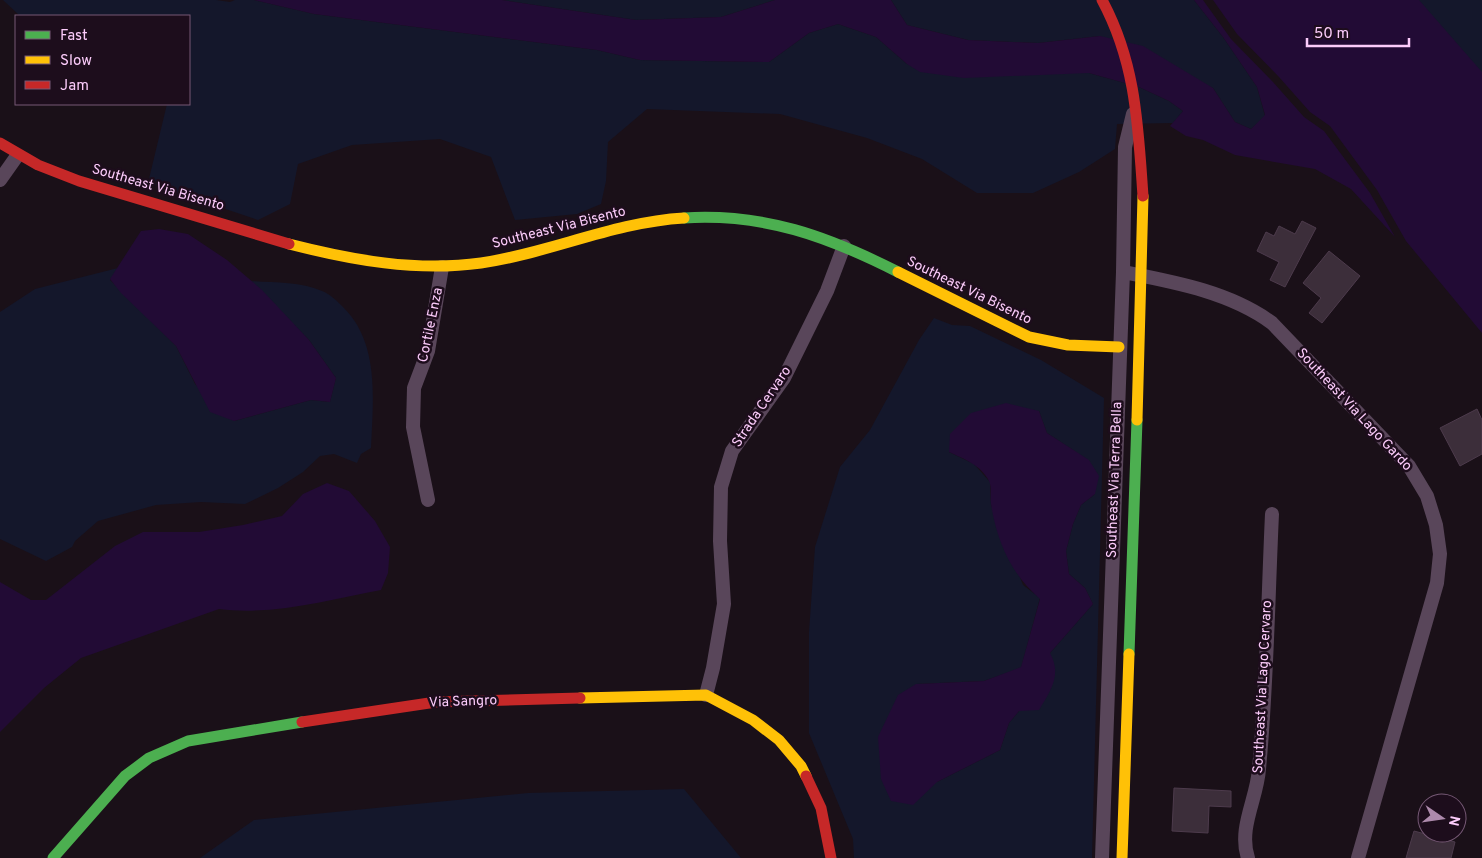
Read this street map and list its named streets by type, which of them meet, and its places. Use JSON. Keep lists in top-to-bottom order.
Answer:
{
  "streets": {
    "street": [
      "Southeast Via Bisento",
      "Cortile Enza",
      "Strada Cervaro",
      "Southeast Via Lago Gardo",
      "Southeast Via Terra Bella",
      "Southeast Via Lago Cervaro",
      "Via Sangro"
    ]
  },
  "crossings": [
    ["Southeast Via Bisento", "Cortile Enza"],
    ["Southeast Via Bisento", "Strada Cervaro"],
    ["Southeast Via Bisento", "Southeast Via Terra Bella"],
    ["Strada Cervaro", "Via Sangro"],
    ["Southeast Via Lago Gardo", "Southeast Via Terra Bella"]
  ],
  "legend": ["Fast", "Slow", "Jam"],
  "scale_bar": "50 m",
  "north": "right"
}
